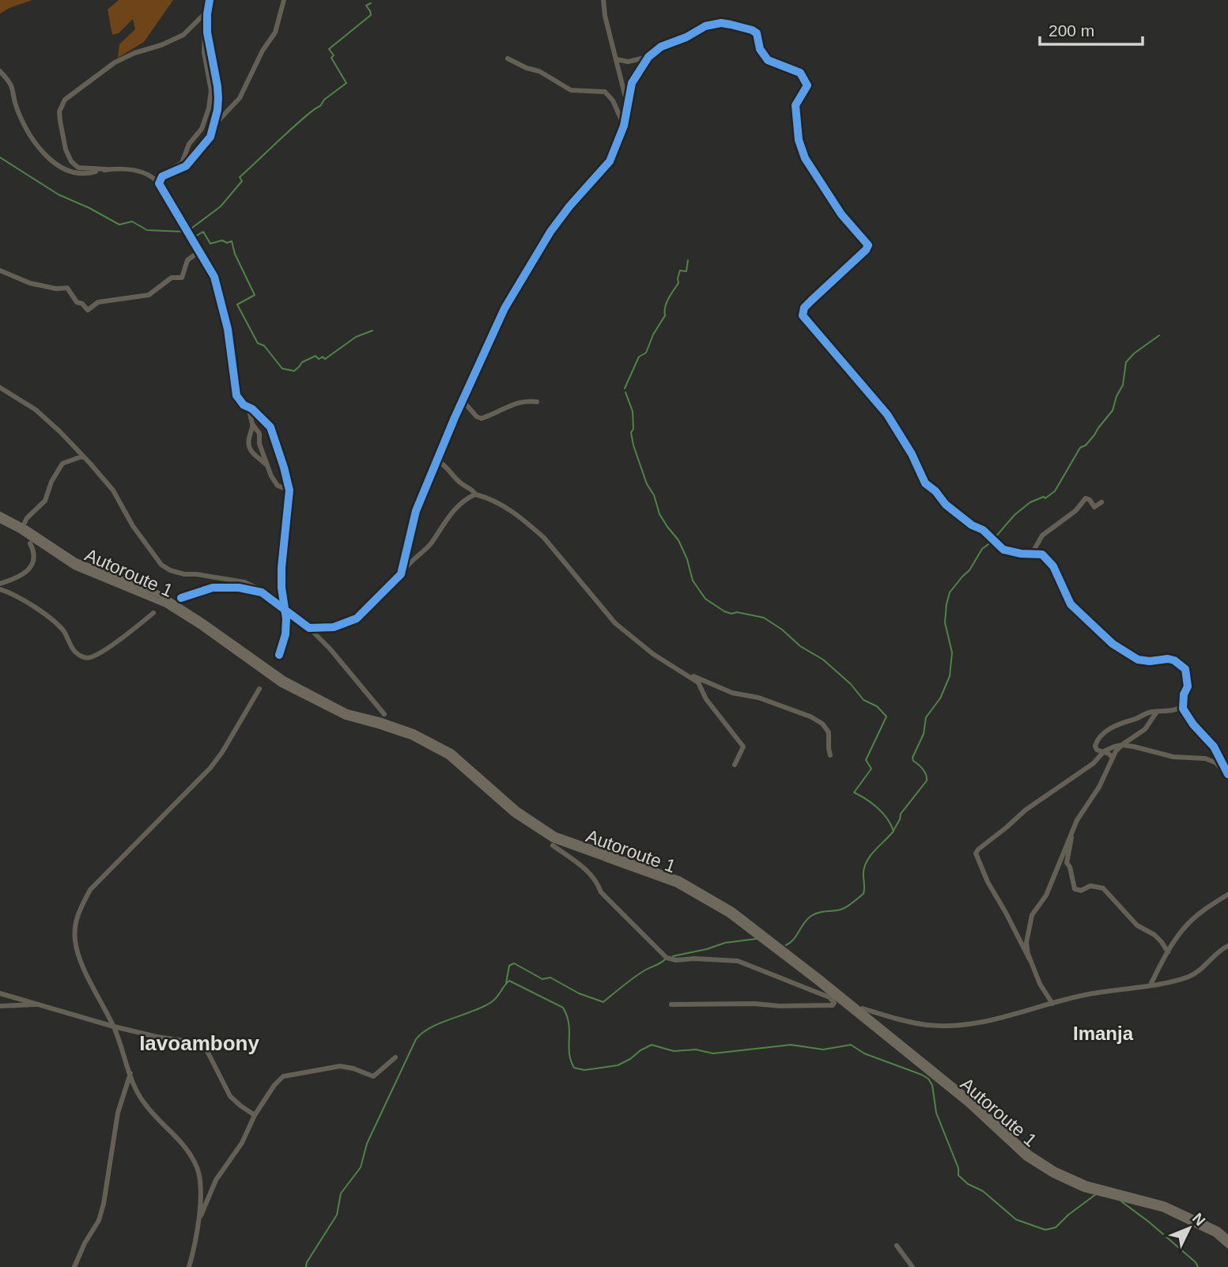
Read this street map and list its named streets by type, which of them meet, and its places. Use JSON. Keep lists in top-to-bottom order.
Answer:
{
  "streets": {
    "main road": ["Autoroute 1"]
  },
  "districts": ["Imanja", "Iavoambony"],
  "scale_bar": "200 m",
  "north": "top right"
}
